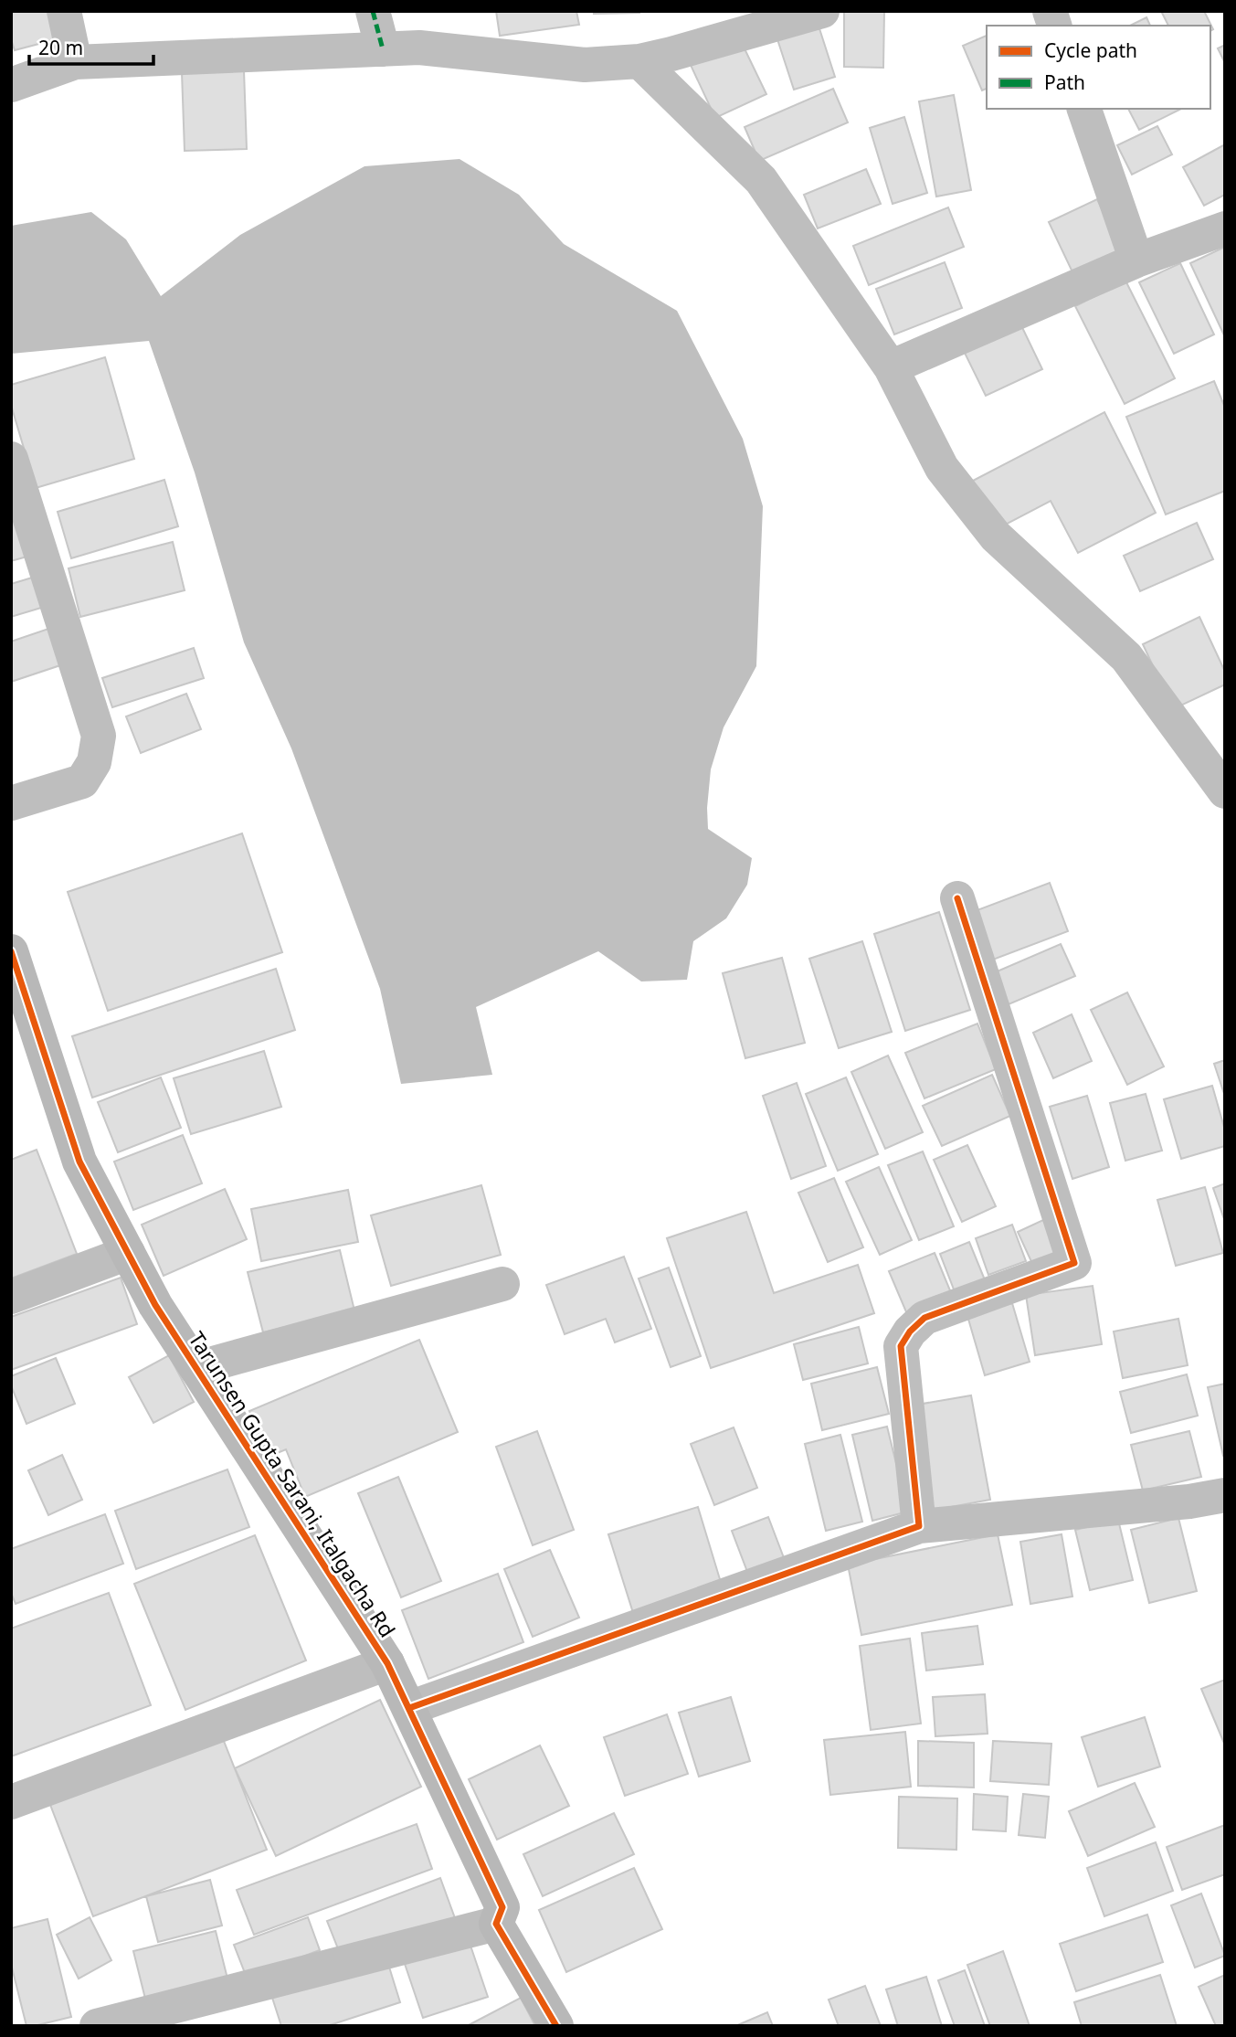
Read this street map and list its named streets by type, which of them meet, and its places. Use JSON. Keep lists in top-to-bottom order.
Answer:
{
  "streets": {
    "street": ["Tarunsen Gupta Sarani, Italgacha Rd"]
  },
  "legend": ["Cycle path", "Path"],
  "scale_bar": "20 m"
}
